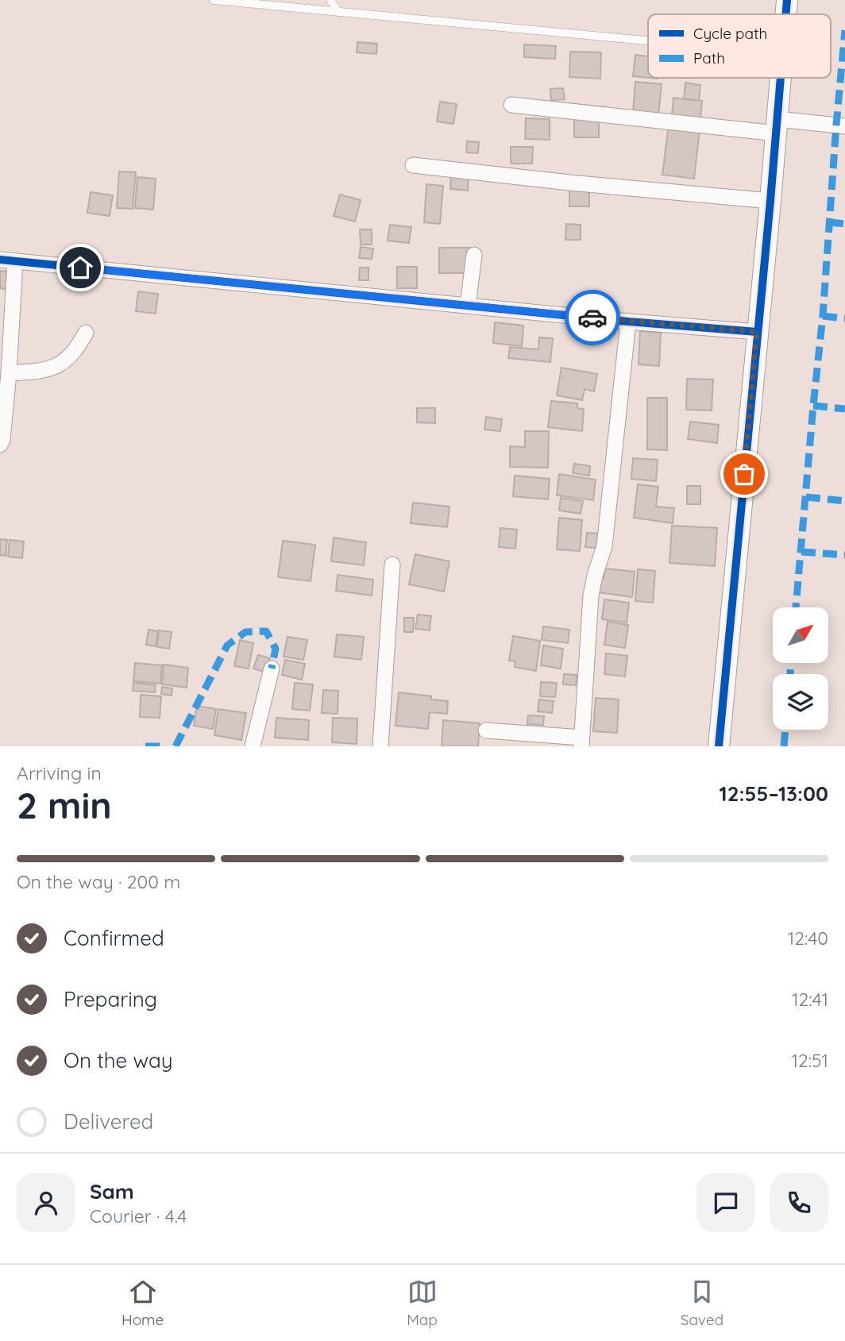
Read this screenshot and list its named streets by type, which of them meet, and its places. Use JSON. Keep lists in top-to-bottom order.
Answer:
{
  "legend": ["Cycle path", "Path"],
  "north": "top right",
  "page": {
    "heading": ["2 min", "Arriving in", "12:55–13:00"],
    "panel": ["Sam", "Courier · 4.4"],
    "bar": "On the way · 200 m",
    "list": [
      ["Confirmed", "12:40"],
      ["Preparing", "12:41"],
      ["On the way", "12:51"],
      "Delivered"
    ],
    "tabs": ["Home", "Map", "Saved"]
  }
}
